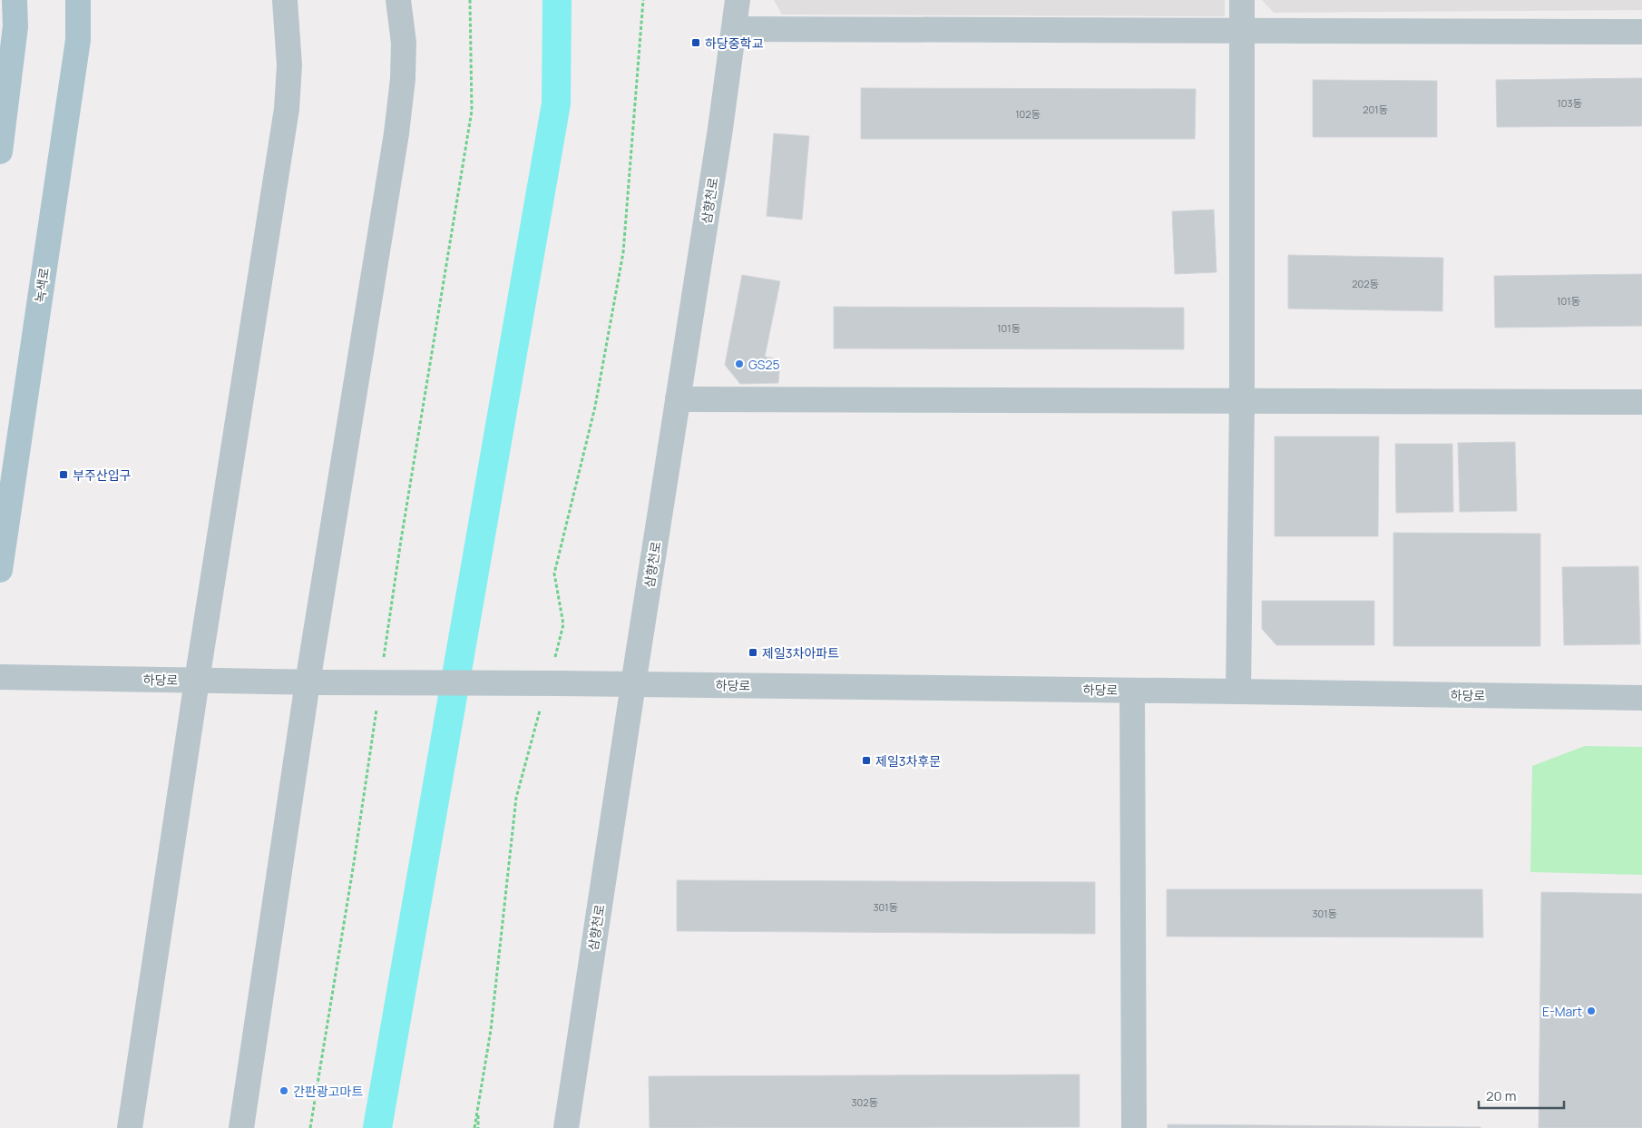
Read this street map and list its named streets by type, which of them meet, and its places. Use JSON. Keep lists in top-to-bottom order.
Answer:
{
  "streets": {
    "main road": ["녹색로"],
    "street": ["삼향천로", "하당로"]
  },
  "crossings": [
    ["삼향천로", "하당로"]
  ],
  "places": {
    "transit": [
      "하당중학교",
      "부주산입구",
      "제일3차아파트",
      "제일3차후문"
    ],
    "other": ["GS25", "E-Mart", "간판광고마트"]
  },
  "house_numbers": [
    "103동",
    "201동",
    "102동",
    "202동",
    "101동",
    "101동",
    "301동",
    "301동",
    "302동"
  ],
  "scale_bar": "20 m"
}
